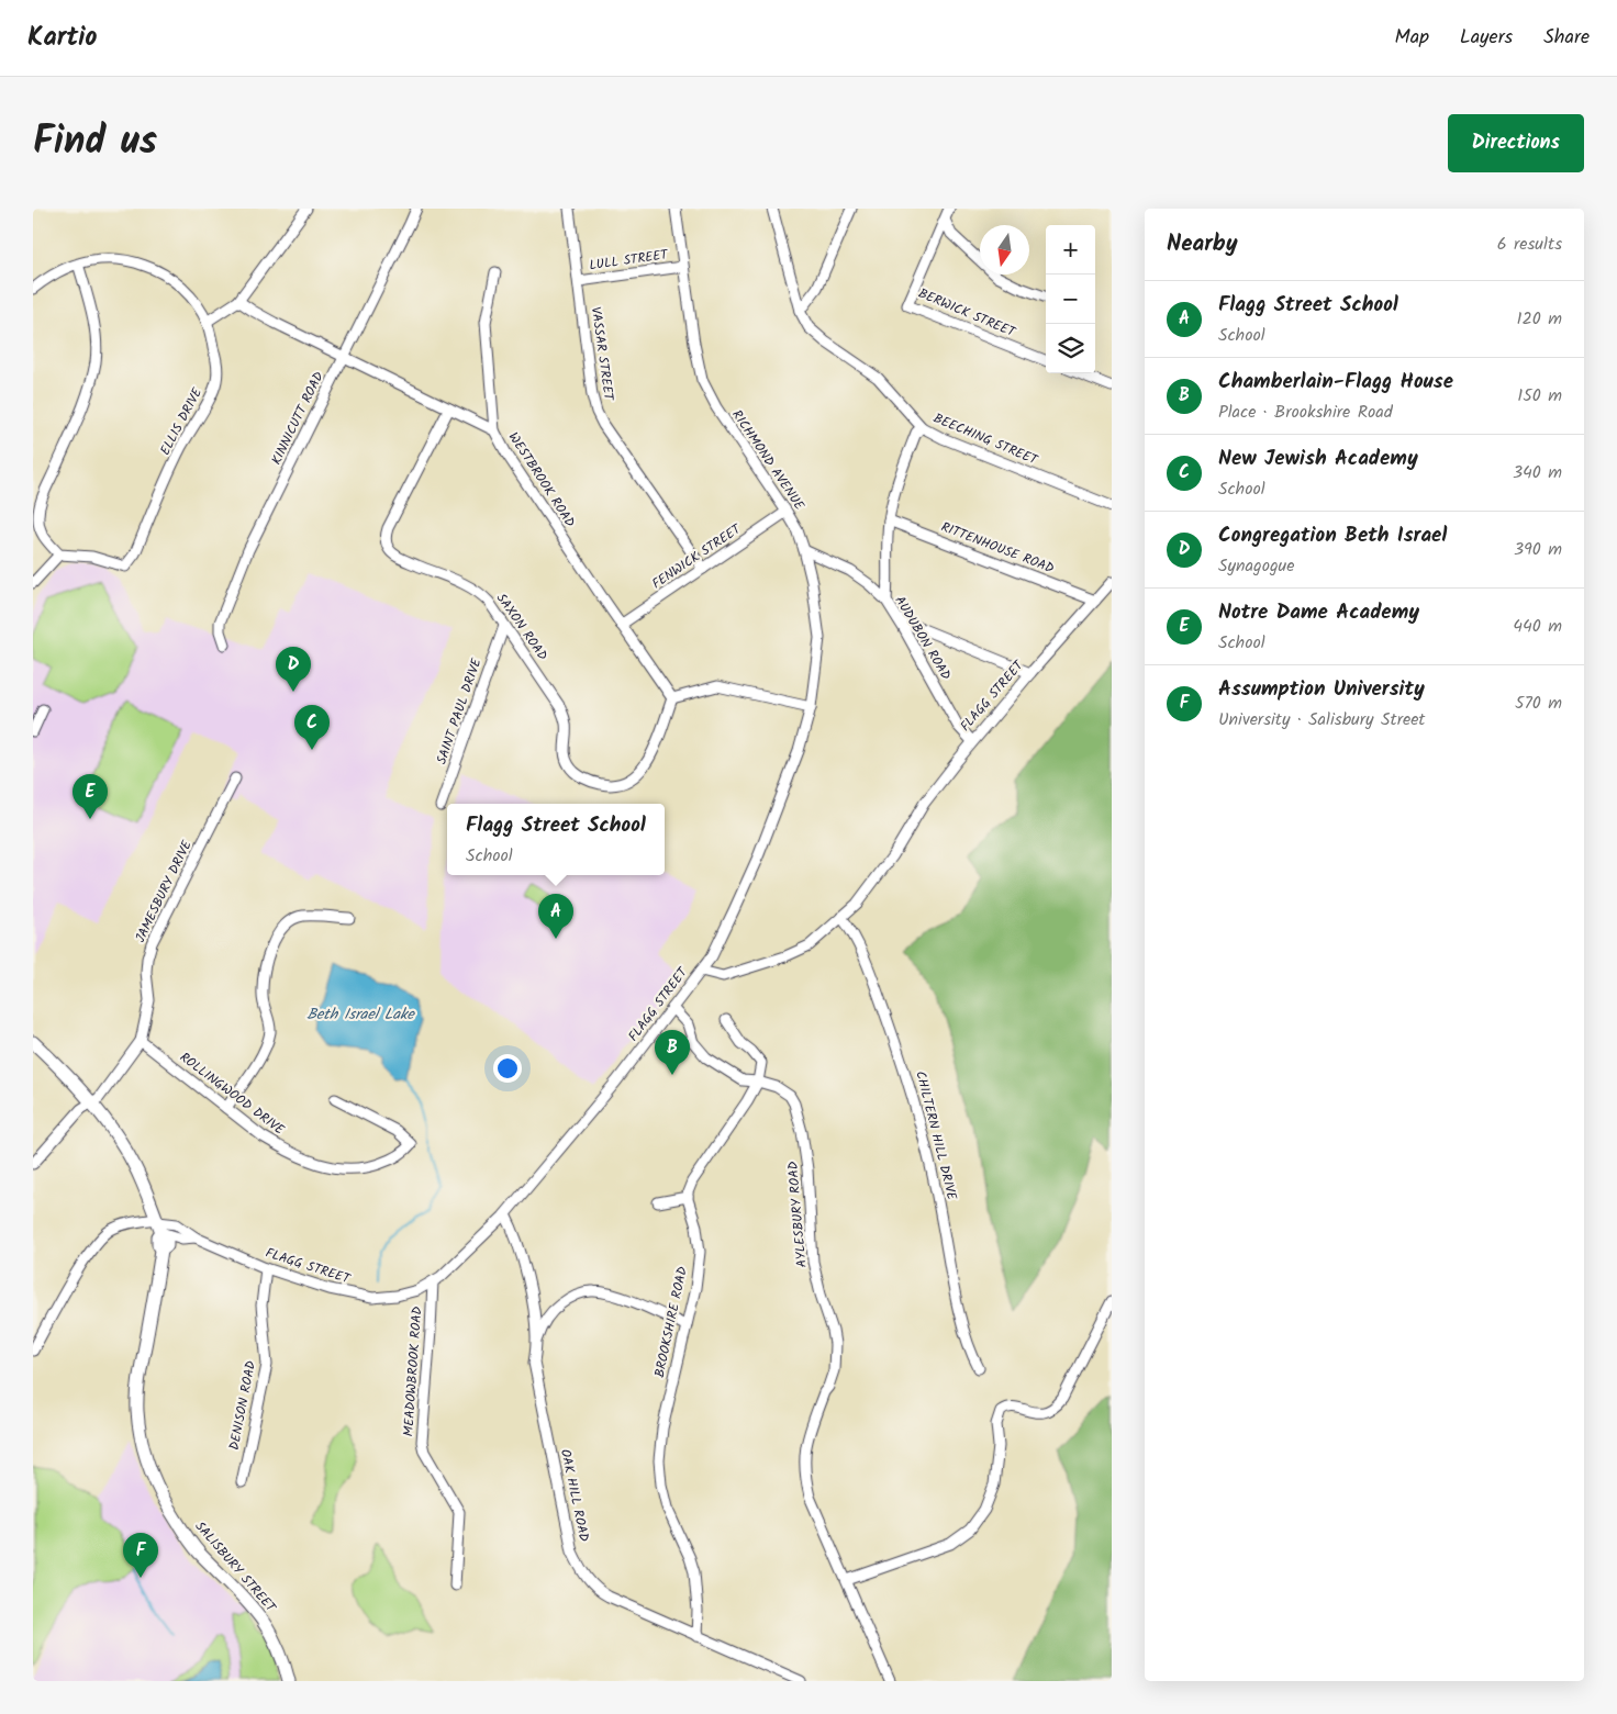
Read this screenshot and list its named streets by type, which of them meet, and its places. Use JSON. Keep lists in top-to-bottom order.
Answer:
{
  "streets": {
    "main road": ["SALISBURY STREET"],
    "street": [
      "LULL STREET",
      "BERWICK STREET",
      "VASSAR STREET",
      "KINNICUTT ROAD",
      "ELLIS DRIVE",
      "BEECHING STREET",
      "RICHMOND AVENUE",
      "WESTBROOK ROAD",
      "RITTENHOUSE ROAD",
      "FENWICK STREET",
      "SAXON ROAD",
      "AUDUBON ROAD",
      "FLAGG STREET",
      "SAINT PAUL DRIVE",
      "JAMESBURY DRIVE",
      "ROLLINGWOOD DRIVE",
      "CHILTERN HILL DRIVE",
      "AYLESBURY ROAD",
      "BROOKSHIRE ROAD",
      "MEADOWBROOK ROAD",
      "DENISON ROAD",
      "OAK HILL ROAD"
    ]
  },
  "crossings": [
    ["LULL STREET", "VASSAR STREET"],
    ["LULL STREET", "RICHMOND AVENUE"],
    ["VASSAR STREET", "FENWICK STREET"],
    ["KINNICUTT ROAD", "WESTBROOK ROAD"],
    ["RICHMOND AVENUE", "FENWICK STREET"],
    ["RICHMOND AVENUE", "AUDUBON ROAD"],
    ["RICHMOND AVENUE", "FLAGG STREET"],
    ["WESTBROOK ROAD", "FENWICK STREET"],
    ["WESTBROOK ROAD", "SAXON ROAD"],
    ["RITTENHOUSE ROAD", "FLAGG STREET"],
    ["SAXON ROAD", "SAINT PAUL DRIVE"],
    ["AUDUBON ROAD", "FLAGG STREET"],
    ["FLAGG STREET", "CHILTERN HILL DRIVE"],
    ["FLAGG STREET", "MEADOWBROOK ROAD"],
    ["FLAGG STREET", "DENISON ROAD"],
    ["FLAGG STREET", "OAK HILL ROAD"],
    ["FLAGG STREET", "SALISBURY STREET"],
    ["JAMESBURY DRIVE", "ROLLINGWOOD DRIVE"],
    ["JAMESBURY DRIVE", "SALISBURY STREET"],
    ["BROOKSHIRE ROAD", "OAK HILL ROAD"]
  ],
  "water": ["Beth Israel Lake"],
  "north": "bottom",
  "page": {
    "header": "Kartio",
    "nav": ["Map", "Layers", "Share"],
    "title": "Find us",
    "buttons": "Directions",
    "heading": ["Nearby", "6 results"],
    "map_buttons": ["+", "−"],
    "list": [
      {
        "mark": "A",
        "name": "Flagg Street School",
        "note": "School",
        "value": "120 m"
      },
      {
        "mark": "B",
        "name": "Chamberlain-Flagg House",
        "note": "Place · Brookshire Road",
        "value": "150 m"
      },
      {
        "mark": "C",
        "name": "New Jewish Academy",
        "note": "School",
        "value": "340 m"
      },
      {
        "mark": "D",
        "name": "Congregation Beth Israel",
        "note": "Synagogue",
        "value": "390 m"
      },
      {
        "mark": "E",
        "name": "Notre Dame Academy",
        "note": "School",
        "value": "440 m"
      },
      {
        "mark": "F",
        "name": "Assumption University",
        "note": "University · Salisbury Street",
        "value": "570 m"
      }
    ],
    "pins": [
      "D",
      "C",
      "E",
      "A",
      "B",
      "F"
    ],
    "popup": ["Flagg Street School", "School"]
  }
}
